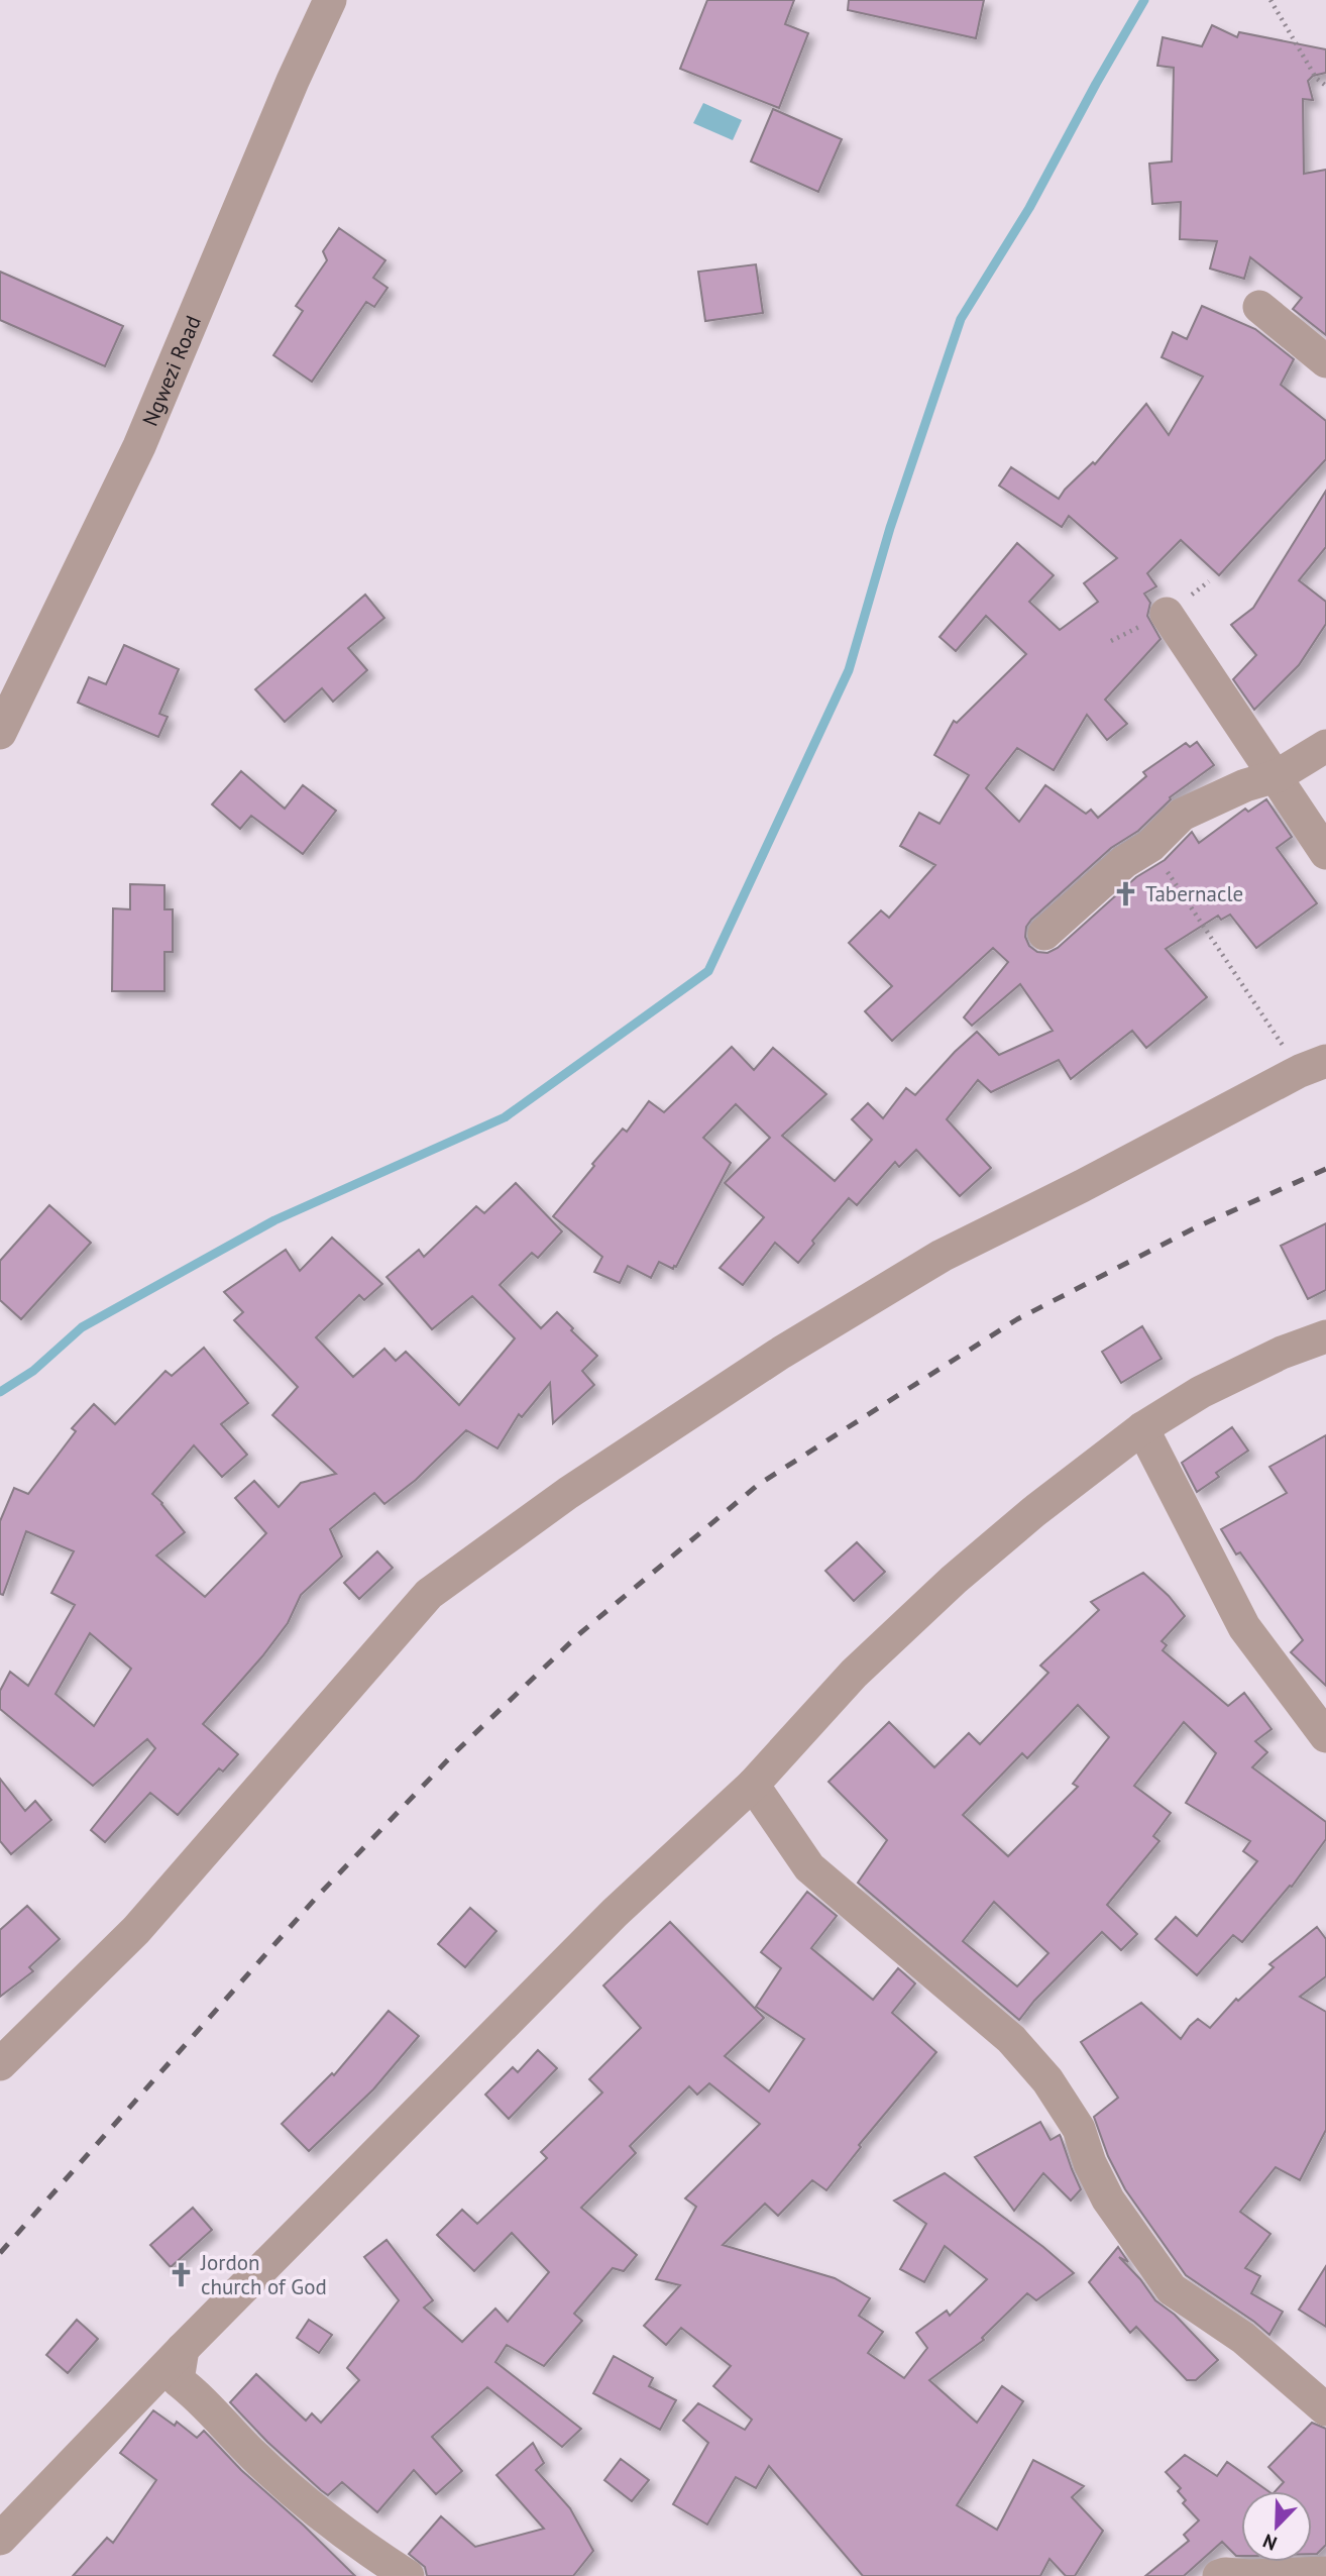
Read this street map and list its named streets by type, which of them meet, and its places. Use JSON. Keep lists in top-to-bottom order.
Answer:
{
  "streets": {
    "street": ["Ngwezi Road"]
  },
  "places": {
    "church": ["Tabernacle", "Jordon church of God"]
  },
  "north": "bottom left"
}
